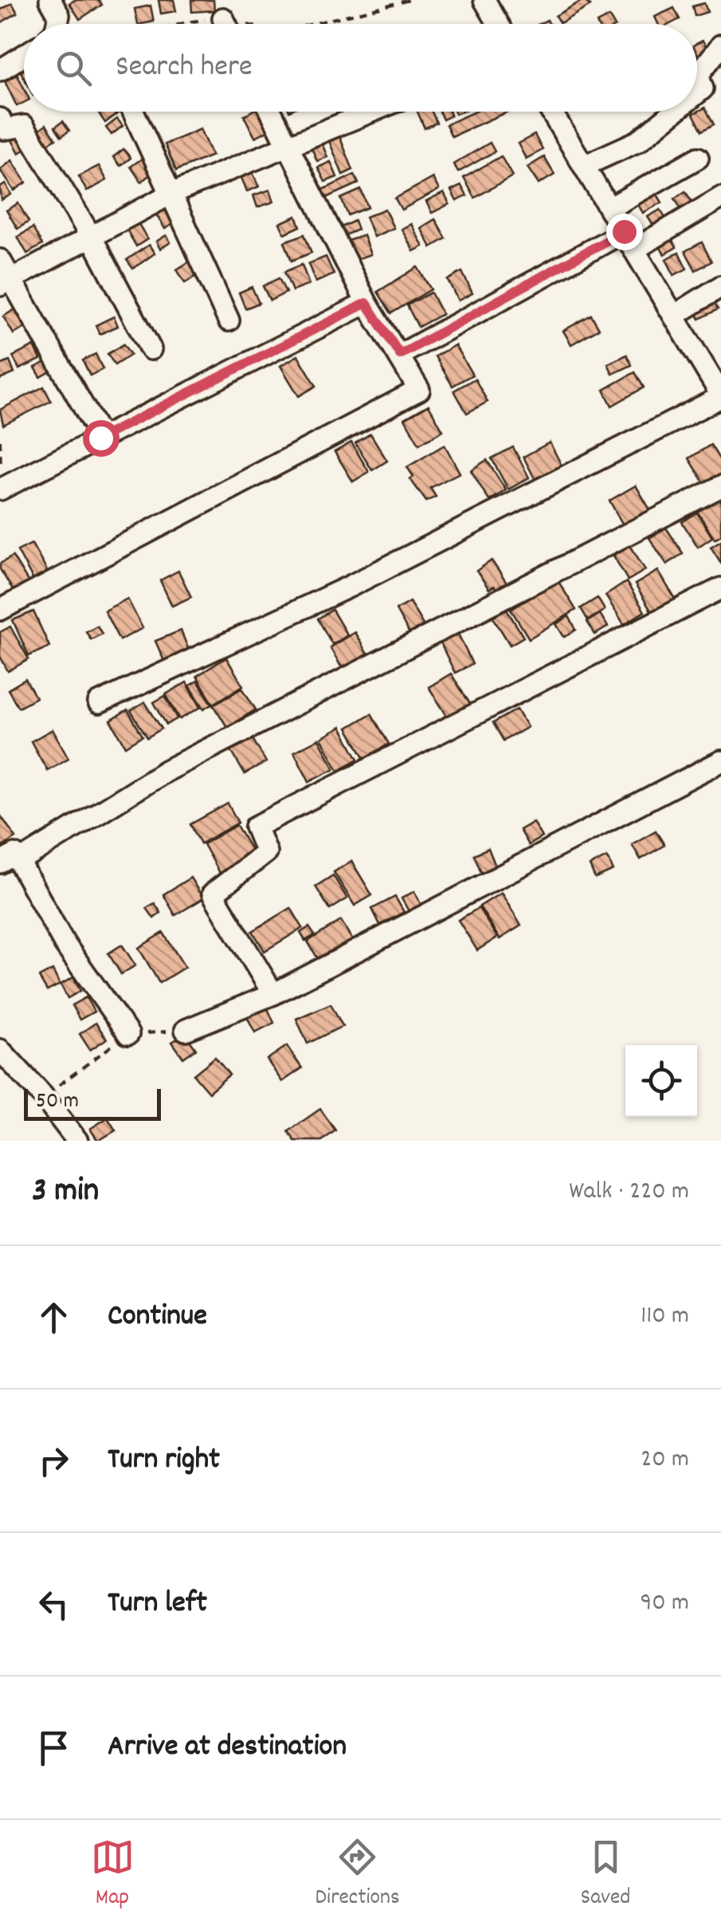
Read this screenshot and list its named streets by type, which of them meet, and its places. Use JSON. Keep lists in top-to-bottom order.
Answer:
{
  "scale_bar": "50 m",
  "page": {
    "search": "Search here",
    "scale": "50 m",
    "heading": ["3 min", "Walk · 220 m"],
    "list": [
      ["Continue", "110 m"],
      ["Turn right", "20 m"],
      ["Turn left", "90 m"],
      "Arrive at destination"
    ],
    "nav": ["Map", "Directions", "Saved"]
  }
}
